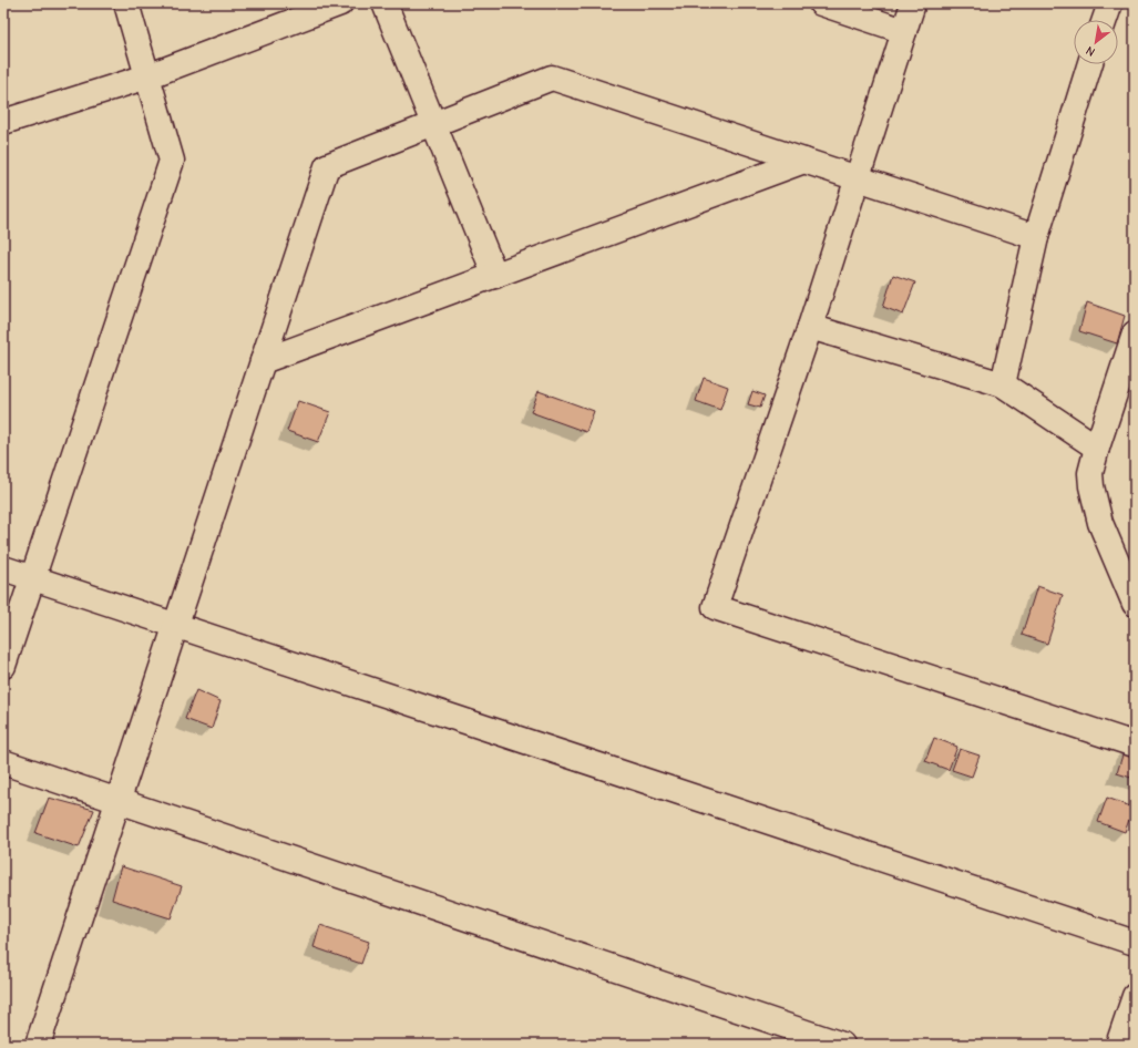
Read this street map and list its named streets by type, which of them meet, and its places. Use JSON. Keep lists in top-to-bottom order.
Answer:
{
  "north": "bottom left"
}
